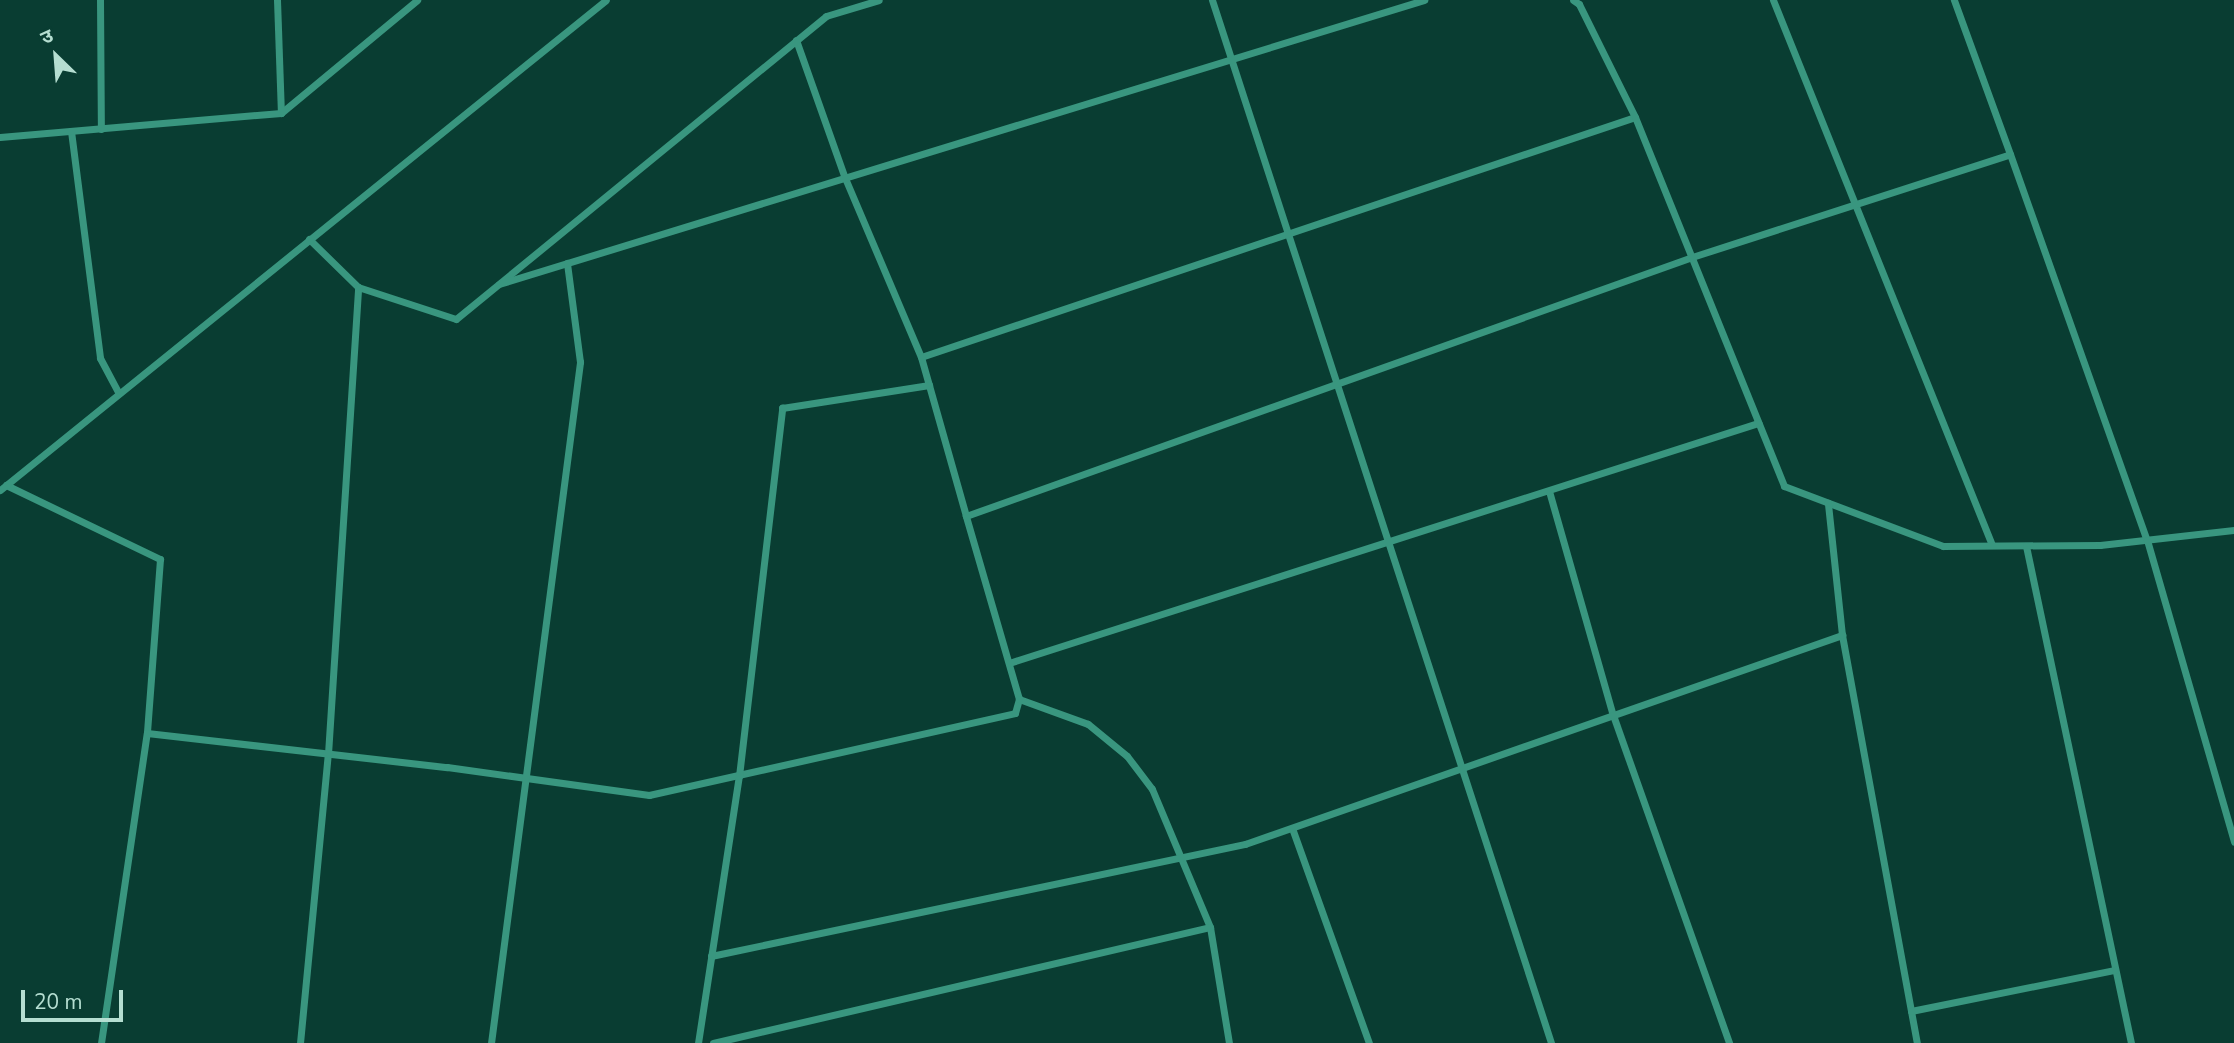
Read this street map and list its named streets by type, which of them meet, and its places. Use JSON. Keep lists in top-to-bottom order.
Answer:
{
  "scale_bar": "20 m",
  "north": "top left"
}
